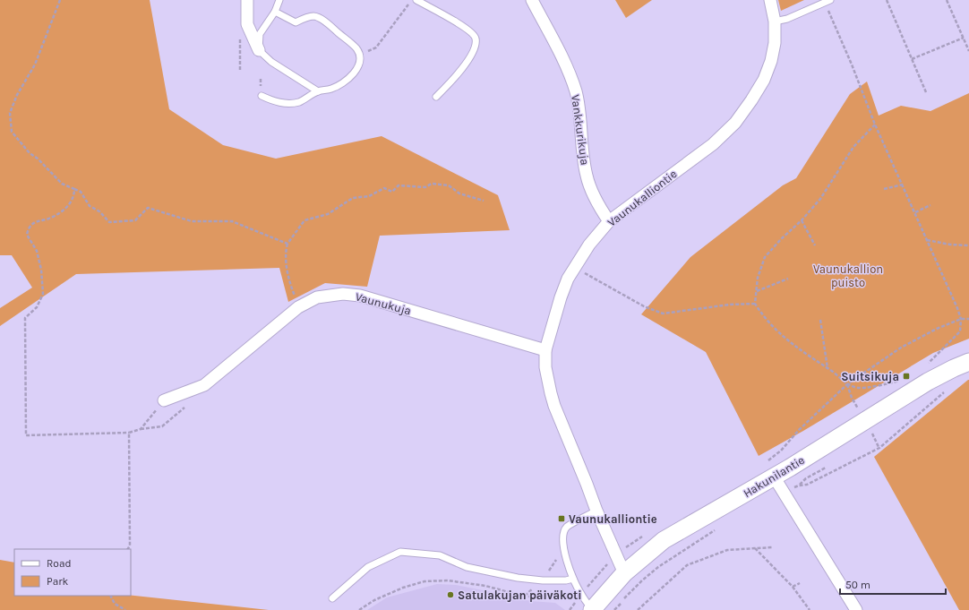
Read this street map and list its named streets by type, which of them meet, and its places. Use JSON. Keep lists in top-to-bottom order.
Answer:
{
  "streets": {
    "main road": ["Hakunilantie"],
    "street": ["Vankkurikuja", "Vaunukalliontie", "Vaunukuja"]
  },
  "crossings": [
    ["Vankkurikuja", "Vaunukalliontie"],
    ["Vaunukalliontie", "Vaunukuja"],
    ["Vaunukalliontie", "Hakunilantie"]
  ],
  "parks": ["Vaunukallion puisto"],
  "places": {
    "transit": ["Suitsikuja", "Vaunukalliontie"],
    "other": ["Satulakujan päiväkoti"]
  },
  "legend": ["Road", "Park"],
  "scale_bar": "50 m"
}
